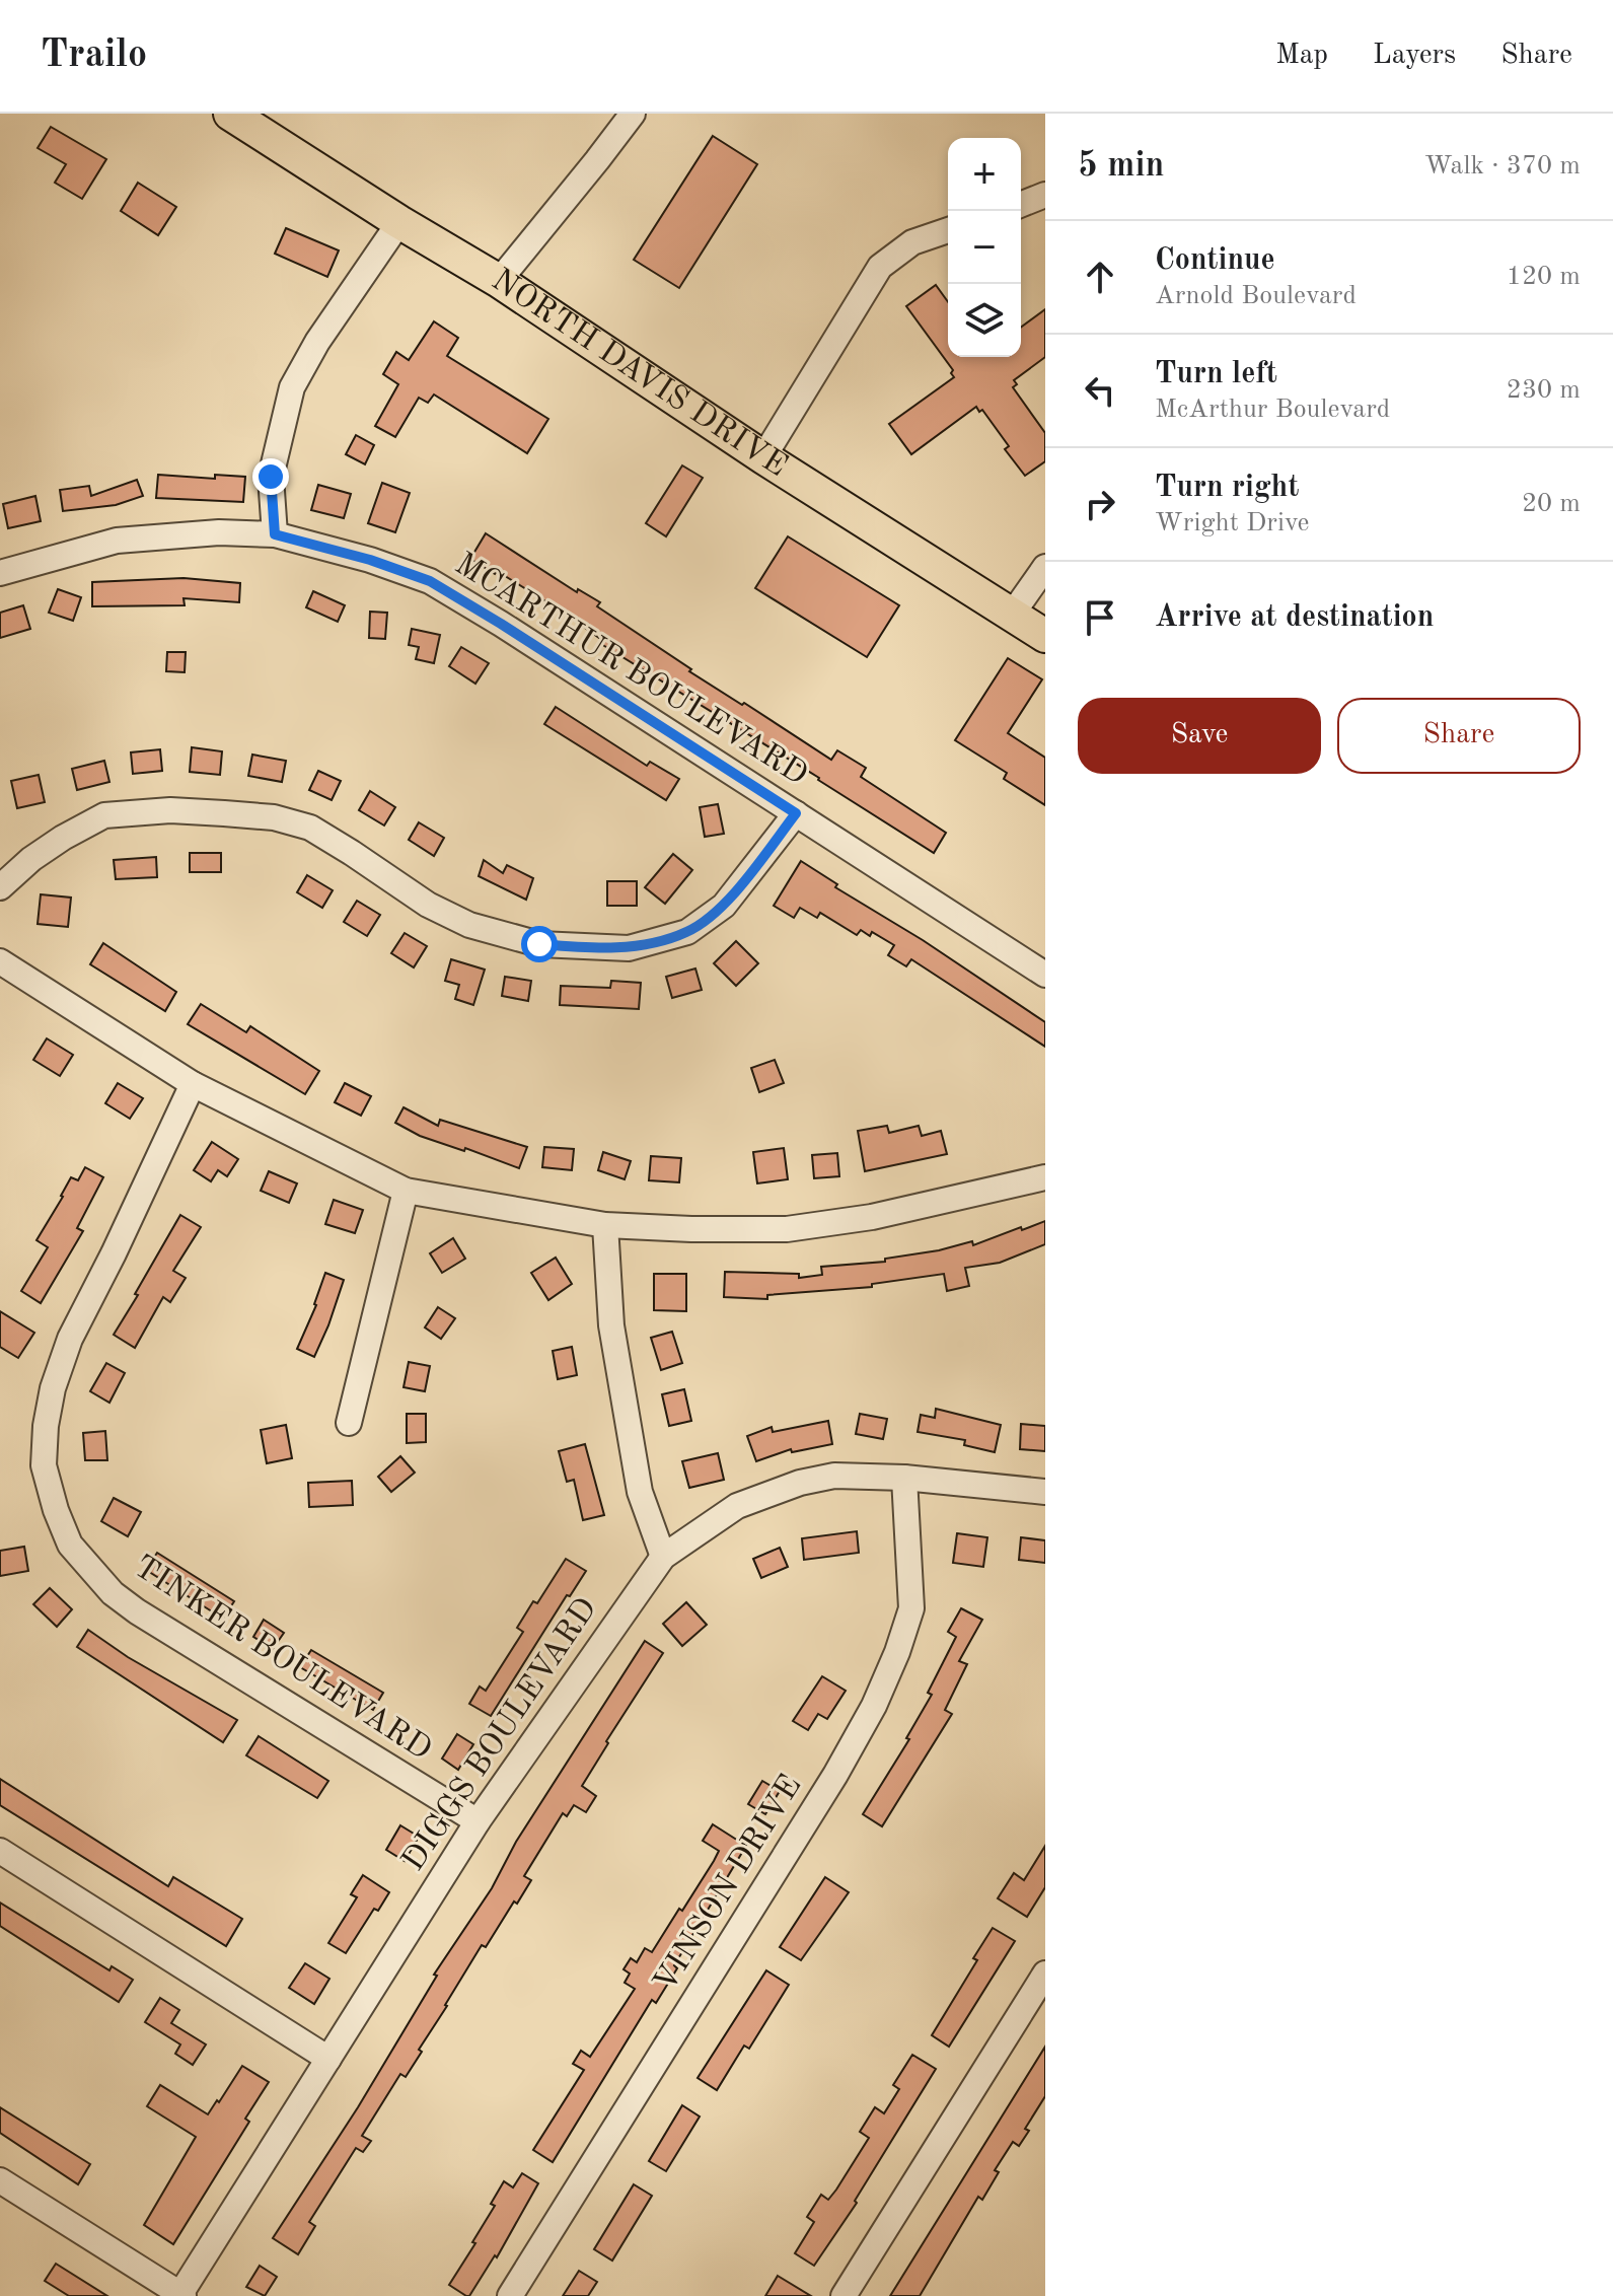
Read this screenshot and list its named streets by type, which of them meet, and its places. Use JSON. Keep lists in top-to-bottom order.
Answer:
{
  "streets": {
    "main road": ["NORTH DAVIS DRIVE"],
    "street": [
      "MCARTHUR BOULEVARD",
      "TINKER BOULEVARD",
      "DIGGS BOULEVARD",
      "VINSON DRIVE"
    ]
  },
  "crossings": [
    ["TINKER BOULEVARD", "DIGGS BOULEVARD"],
    ["DIGGS BOULEVARD", "VINSON DRIVE"]
  ],
  "page": {
    "header": "Trailo",
    "nav": ["Map", "Layers", "Share"],
    "heading": ["5 min", "Walk · 370 m"],
    "map_buttons": ["+", "−"],
    "list": [
      ["Continue", "Arnold Boulevard", "120 m"],
      ["Turn left", "McArthur Boulevard", "230 m"],
      ["Turn right", "Wright Drive", "20 m"],
      "Arrive at destination"
    ],
    "buttons": ["Save", "Share"]
  }
}
